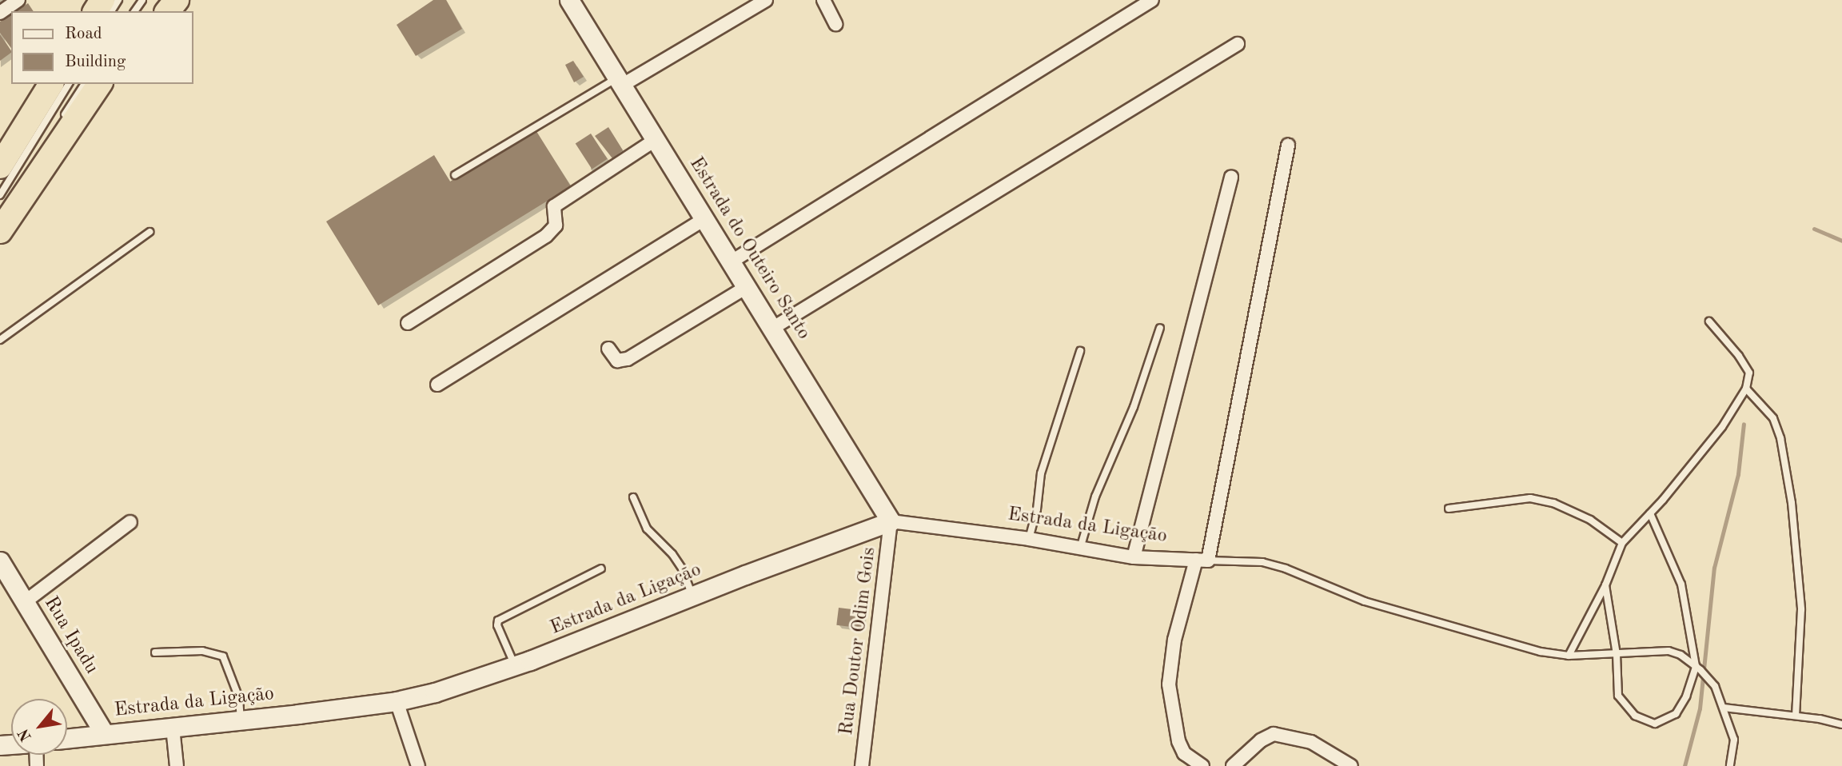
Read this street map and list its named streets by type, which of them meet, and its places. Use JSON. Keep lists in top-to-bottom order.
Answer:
{
  "streets": {
    "street": [
      "Estrada do Outeiro Santo",
      "Estrada da Ligação",
      "Rua Ipadu",
      "Rua Doutor Odim Gois"
    ]
  },
  "crossings": [
    ["Estrada do Outeiro Santo", "Estrada da Ligação"],
    ["Estrada do Outeiro Santo", "Rua Doutor Odim Gois"],
    ["Estrada da Ligação", "Rua Ipadu"],
    ["Estrada da Ligação", "Rua Doutor Odim Gois"]
  ],
  "legend": ["Road", "Building"],
  "north": "bottom left"
}
